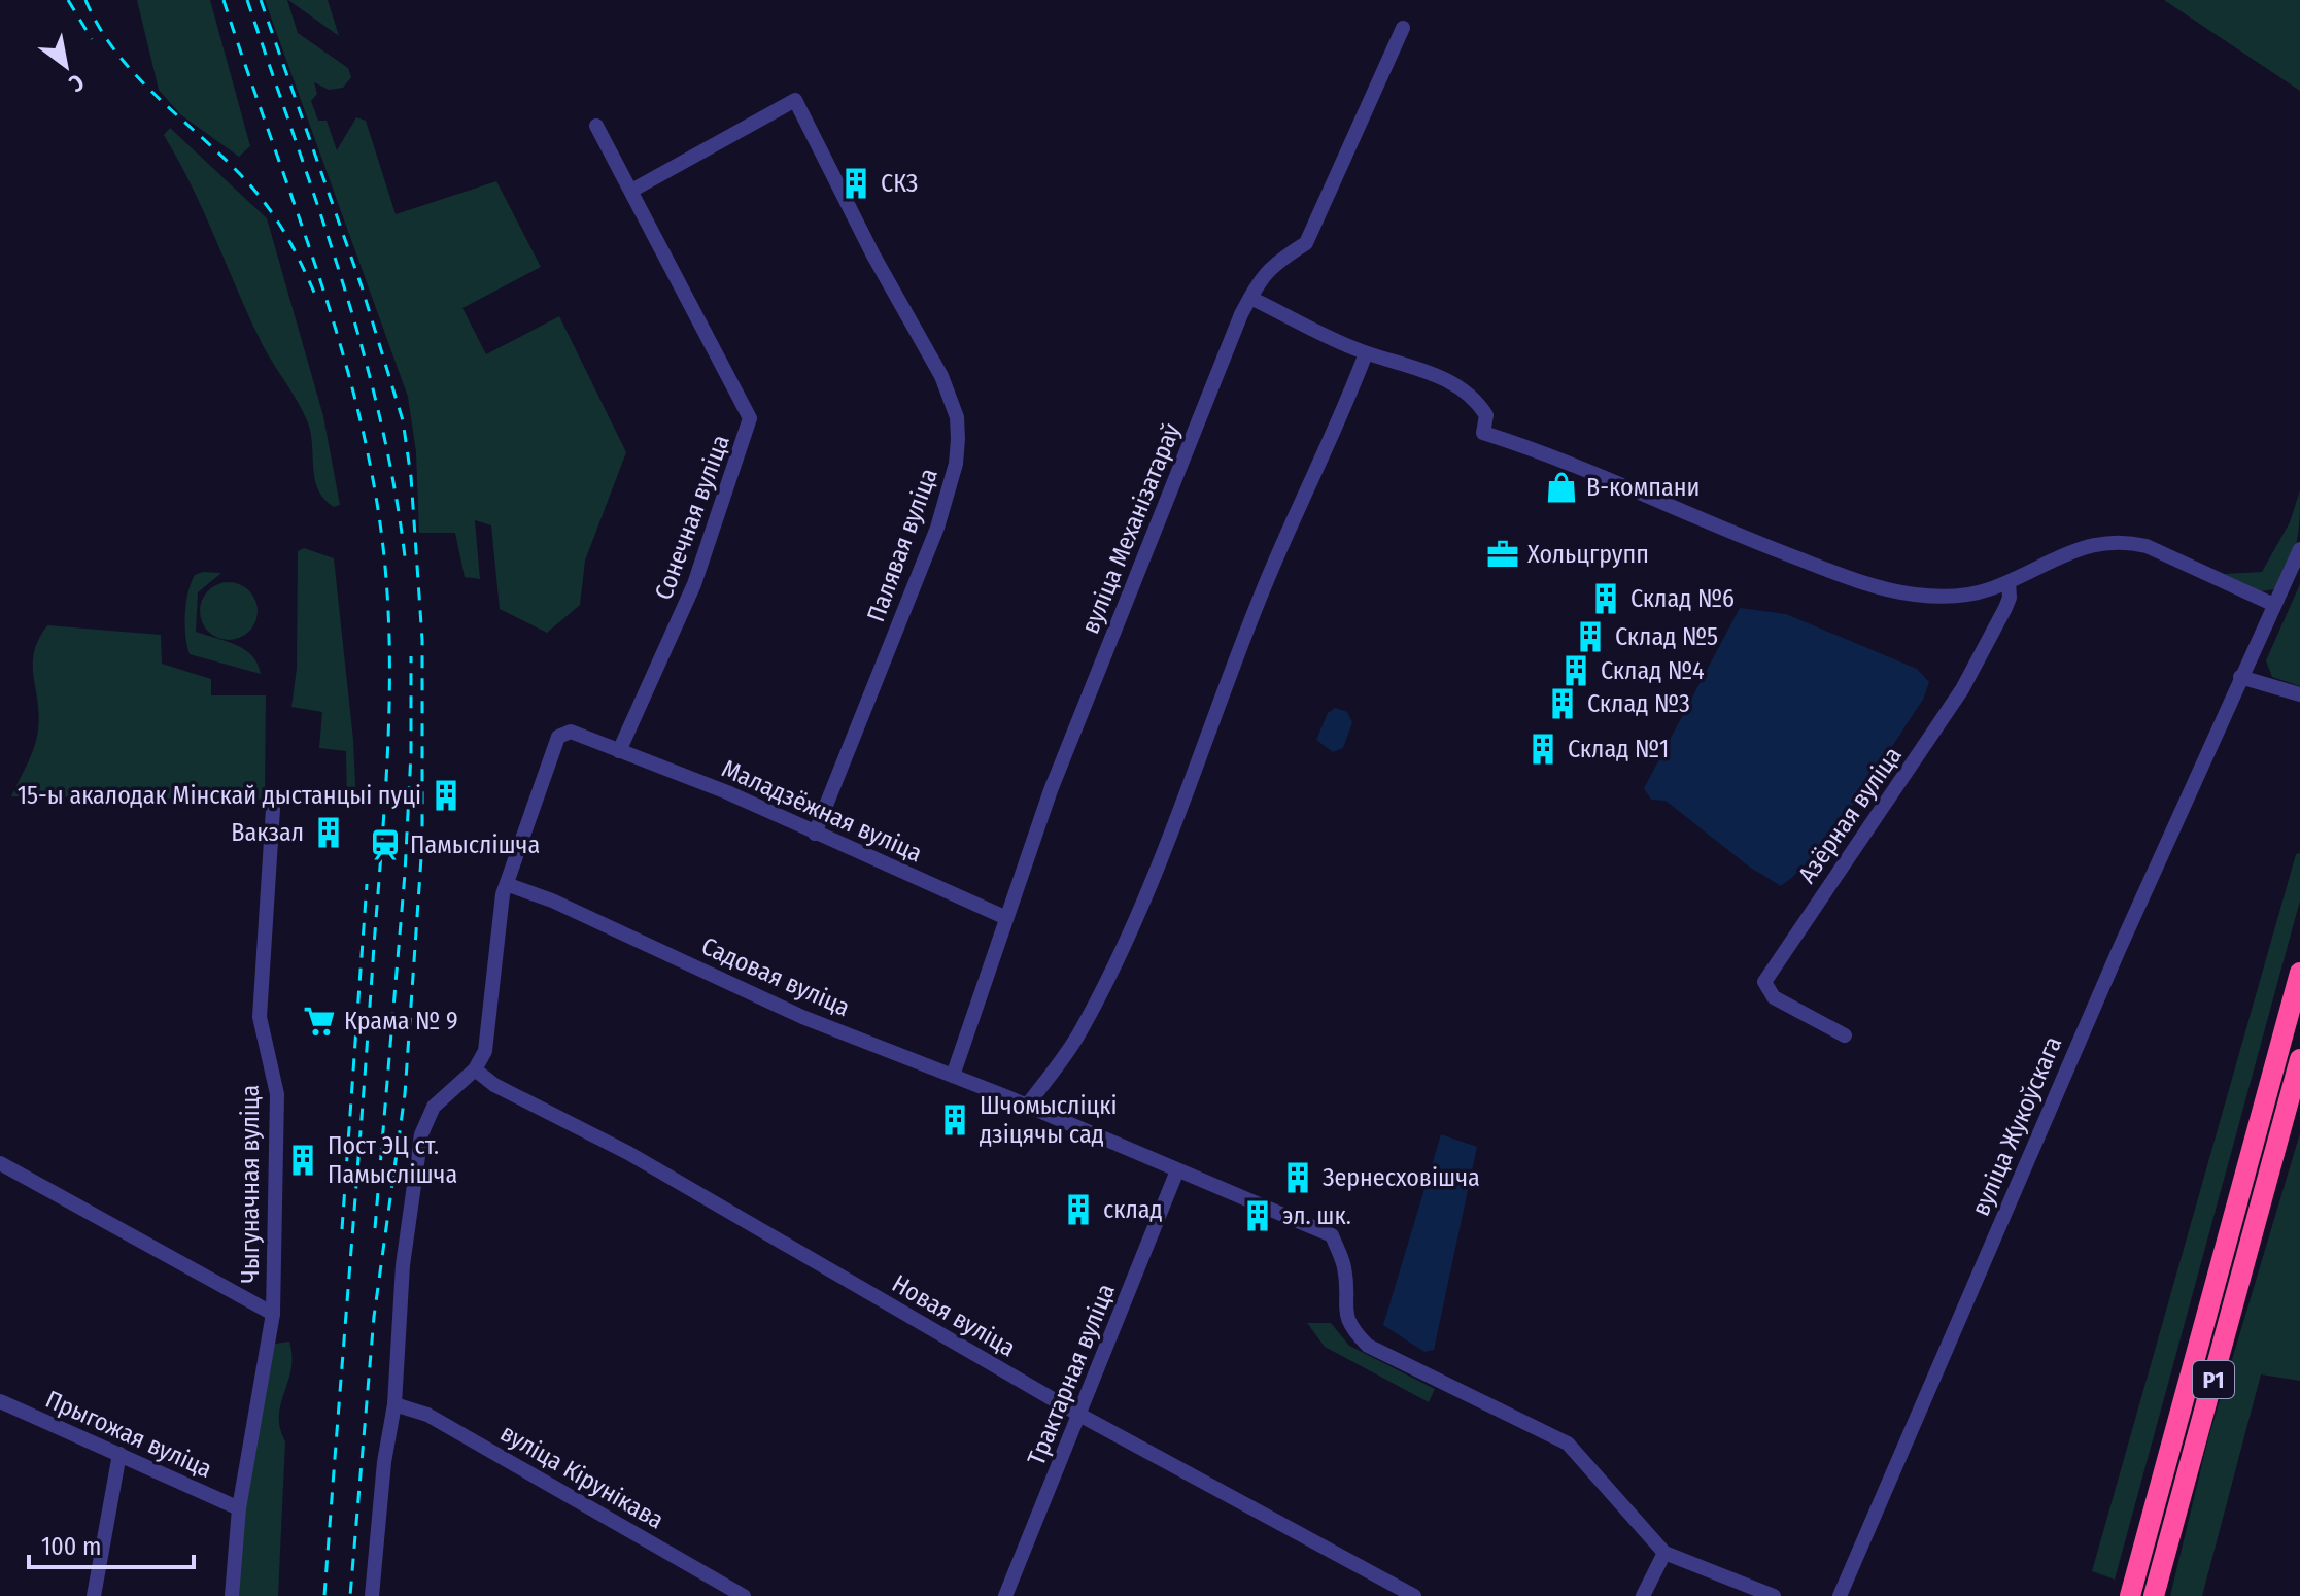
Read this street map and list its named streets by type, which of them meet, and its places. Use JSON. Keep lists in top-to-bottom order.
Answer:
{
  "streets": {
    "highway": ["Р1"],
    "street": [
      "Сонечная вуліца",
      "вуліца Механізатараў",
      "Палявая вуліца",
      "Маладзёжная вуліца",
      "Азёрная вуліца",
      "Садовая вуліца",
      "вуліца Жукоўскага",
      "Чыгуначная вуліца",
      "Новая вуліца",
      "Трактарная вуліца",
      "Прыгожая вуліца",
      "вуліца Кірунікава"
    ]
  },
  "crossings": [
    ["Сонечная вуліца", "Палявая вуліца"],
    ["Сонечная вуліца", "Маладзёжная вуліца"],
    ["вуліца Механізатараў", "Маладзёжная вуліца"],
    ["вуліца Механізатараў", "Садовая вуліца"],
    ["Палявая вуліца", "Маладзёжная вуліца"],
    ["Маладзёжная вуліца", "Садовая вуліца"],
    ["Садовая вуліца", "Трактарная вуліца"],
    ["Чыгуначная вуліца", "Прыгожая вуліца"],
    ["Новая вуліца", "Трактарная вуліца"]
  ],
  "places": {
    "building": [
      "СКЗ",
      "Склад №6",
      "Склад №5",
      "Склад №4",
      "Склад №3",
      "Склад №1",
      "15-ы акалодак Мінскай дыстанцыі пуці",
      "Вакзал",
      "Шчомысліцкі дзіцячы сад",
      "Пост ЭЦ ст. Памыслішча",
      "Зернесховішча",
      "склад",
      "эл. шк."
    ],
    "shop": ["В-компани"],
    "office": ["Хольцгрупп"],
    "station": ["Памыслішча"],
    "supermarket": ["Крама № 9"]
  },
  "scale_bar": "100 m",
  "north": "bottom right"
}
